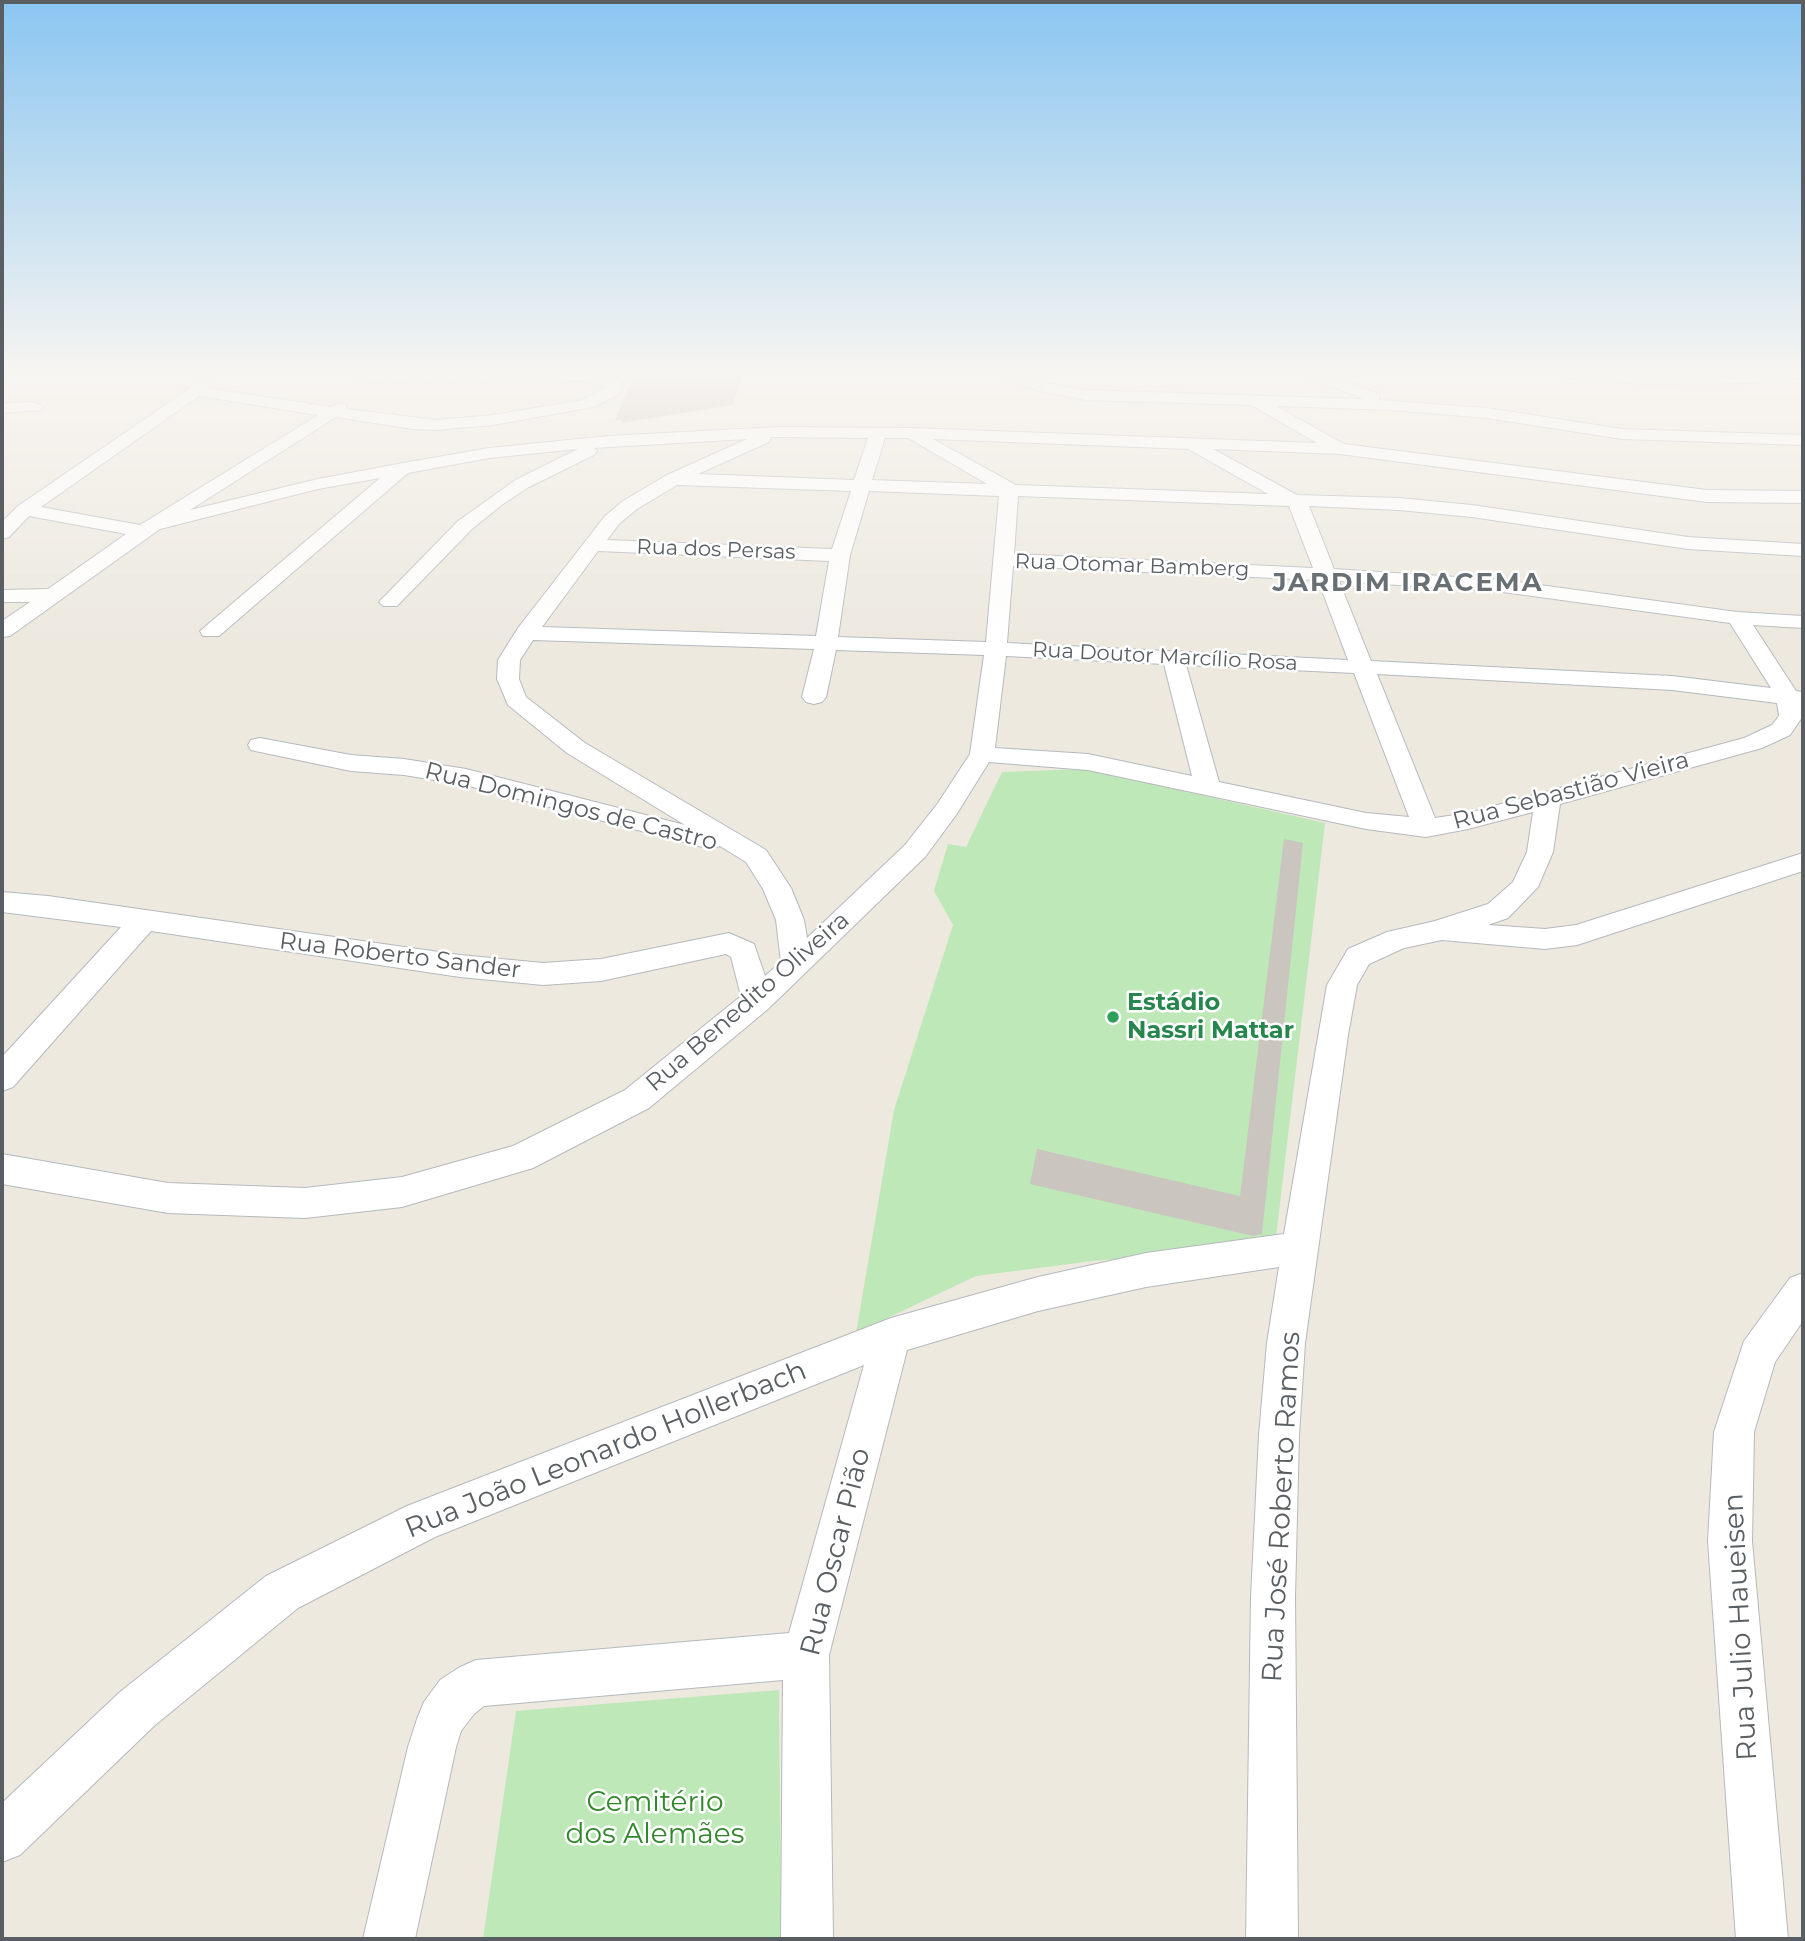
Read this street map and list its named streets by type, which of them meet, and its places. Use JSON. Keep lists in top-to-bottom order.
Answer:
{
  "streets": {
    "street": [
      "Rua dos Persas",
      "Rua Otomar Bamberg",
      "Rua Doutor Marcílio Rosa",
      "Rua Sebastião Vieira",
      "Rua Domingos de Castro",
      "Rua Roberto Sander",
      "Rua Benedito Oliveira",
      "Rua João Leonardo Hollerbach",
      "Rua José Roberto Ramos",
      "Rua Oscar Pião",
      "Rua Julio Haueisen"
    ]
  },
  "crossings": [
    ["Rua Otomar Bamberg", "Rua Benedito Oliveira"],
    ["Rua Doutor Marcílio Rosa", "Rua Sebastião Vieira"],
    ["Rua Doutor Marcílio Rosa", "Rua Benedito Oliveira"],
    ["Rua Sebastião Vieira", "Rua Benedito Oliveira"],
    ["Rua Roberto Sander", "Rua Benedito Oliveira"],
    ["Rua João Leonardo Hollerbach", "Rua José Roberto Ramos"],
    ["Rua João Leonardo Hollerbach", "Rua Oscar Pião"]
  ],
  "districts": ["JARDIM IRACEMA"],
  "parks": ["Cemitério dos Alemães"],
  "places": ["Estádio Nassri Mattar"]
}
